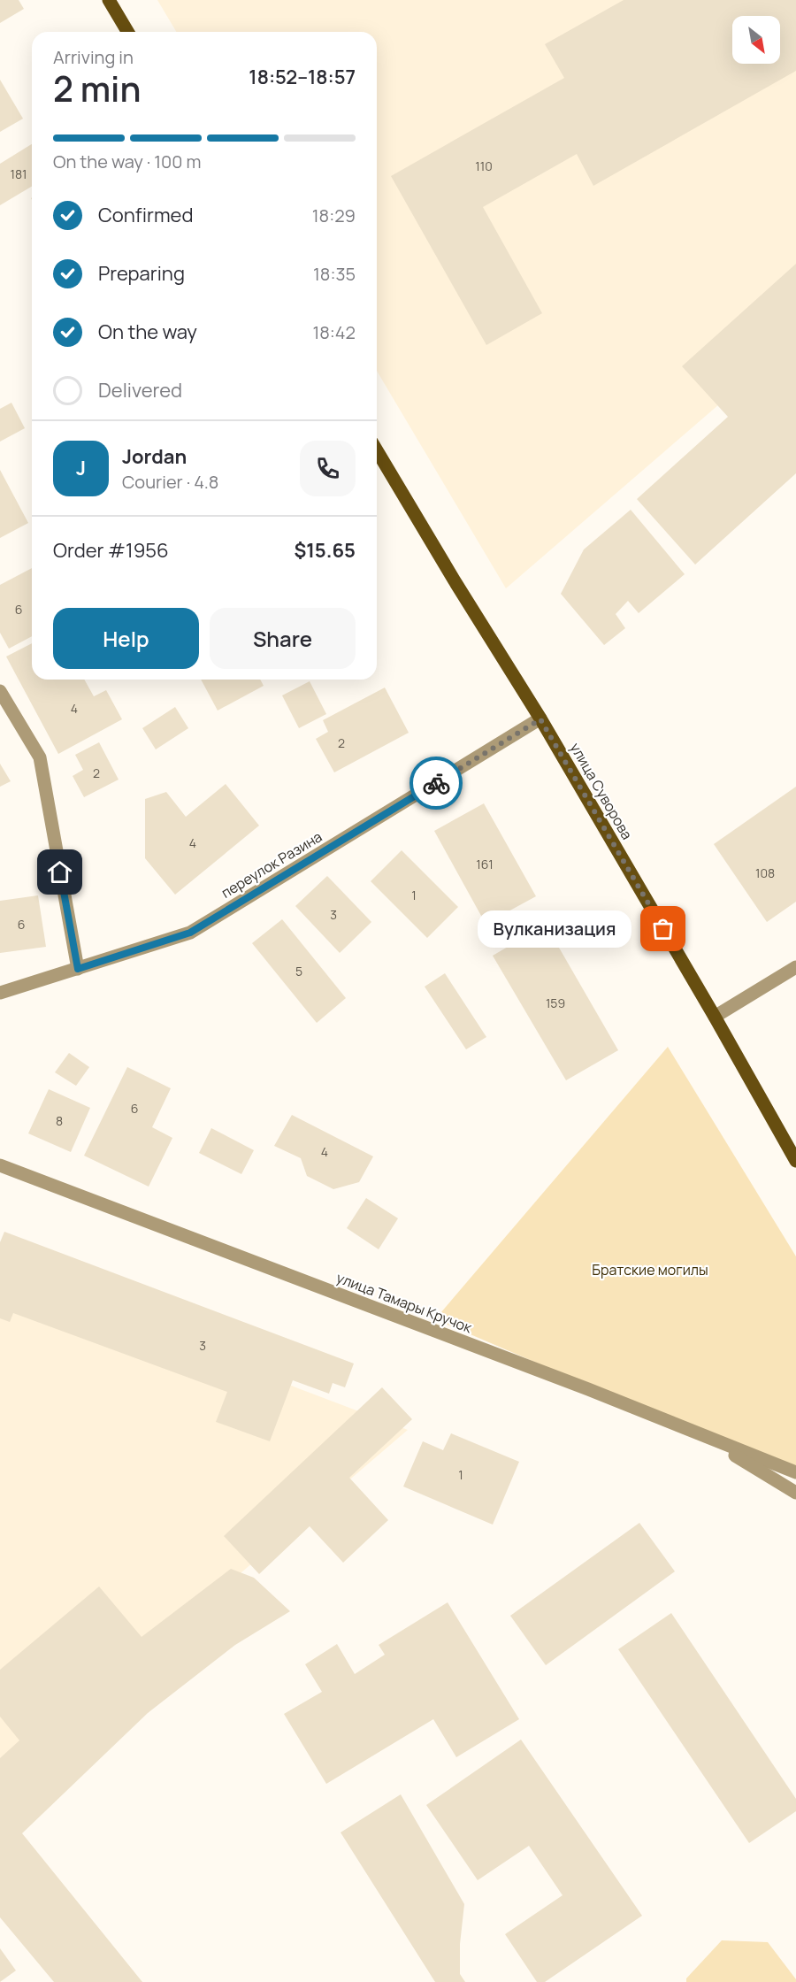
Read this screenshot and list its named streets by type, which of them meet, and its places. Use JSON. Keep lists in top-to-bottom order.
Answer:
{
  "streets": {
    "main road": ["улица Суворова"],
    "street": ["переулок Разина", "улица Тамары Кручок"]
  },
  "crossings": [
    ["улица Суворова", "переулок Разина"]
  ],
  "parks": ["Братские могилы"],
  "places": ["Вулканизация"],
  "house_numbers": [
    "110",
    "181",
    "6",
    "4",
    "2",
    "2",
    "4",
    "161",
    "108",
    "1",
    "3",
    "6",
    "5",
    "159",
    "6",
    "8",
    "4",
    "3",
    "1"
  ],
  "north": "bottom right",
  "page": {
    "heading": ["2 min", "Arriving in", "18:52–18:57"],
    "panel": [
      "Jordan",
      "Courier · 4.8",
      "Order #1956",
      "$15.65"
    ],
    "bar": "On the way · 100 m",
    "list": [
      ["Confirmed", "18:29"],
      ["Preparing", "18:35"],
      ["On the way", "18:42"],
      "Delivered"
    ],
    "round": "J",
    "buttons": ["Help", "Share"],
    "bubble": "Вулканизация"
  }
}
